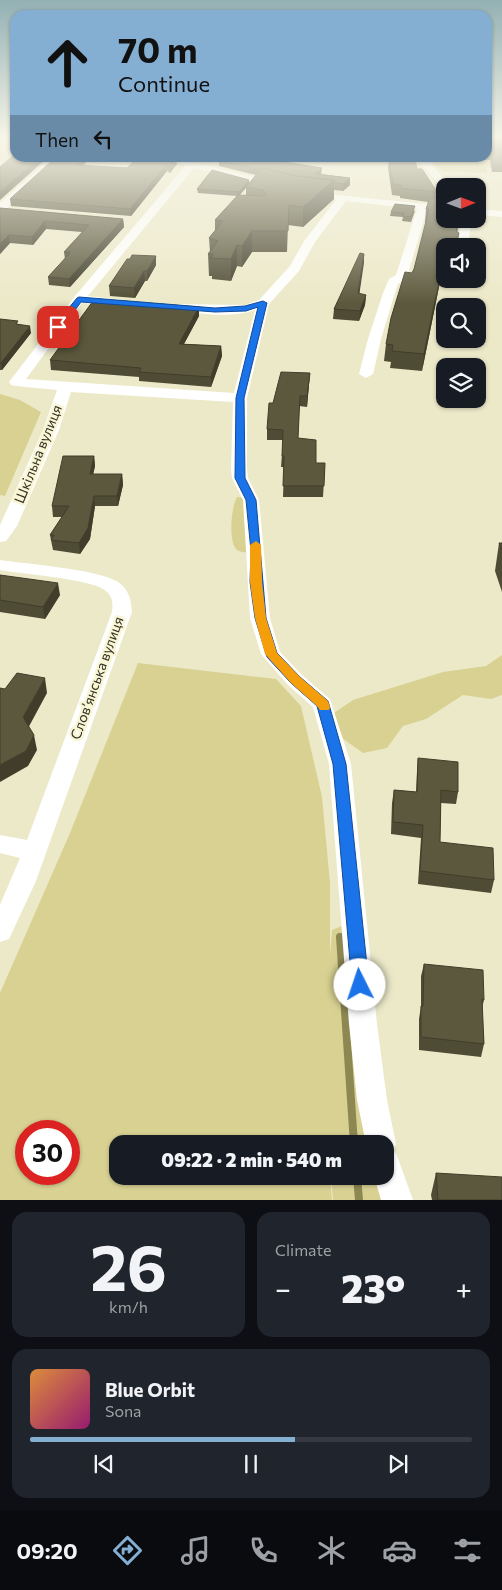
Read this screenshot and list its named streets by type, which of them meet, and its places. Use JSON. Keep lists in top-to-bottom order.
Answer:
{
  "streets": {
    "street": ["Шкільна вулиця", "Словʼянська вулиця"]
  },
  "north": "right",
  "page": {
    "turn": ["70 m", "Continue"],
    "then": "Then",
    "limit": "30",
    "trip": "09:22 · 2 min · 540 m",
    "tile": [
      ["26", "km/h"],
      "Climate"
    ],
    "heat": ["−", "23°", "+"],
    "song": ["Blue Orbit", "Sona"],
    "tabs": "09:20"
  }
}
